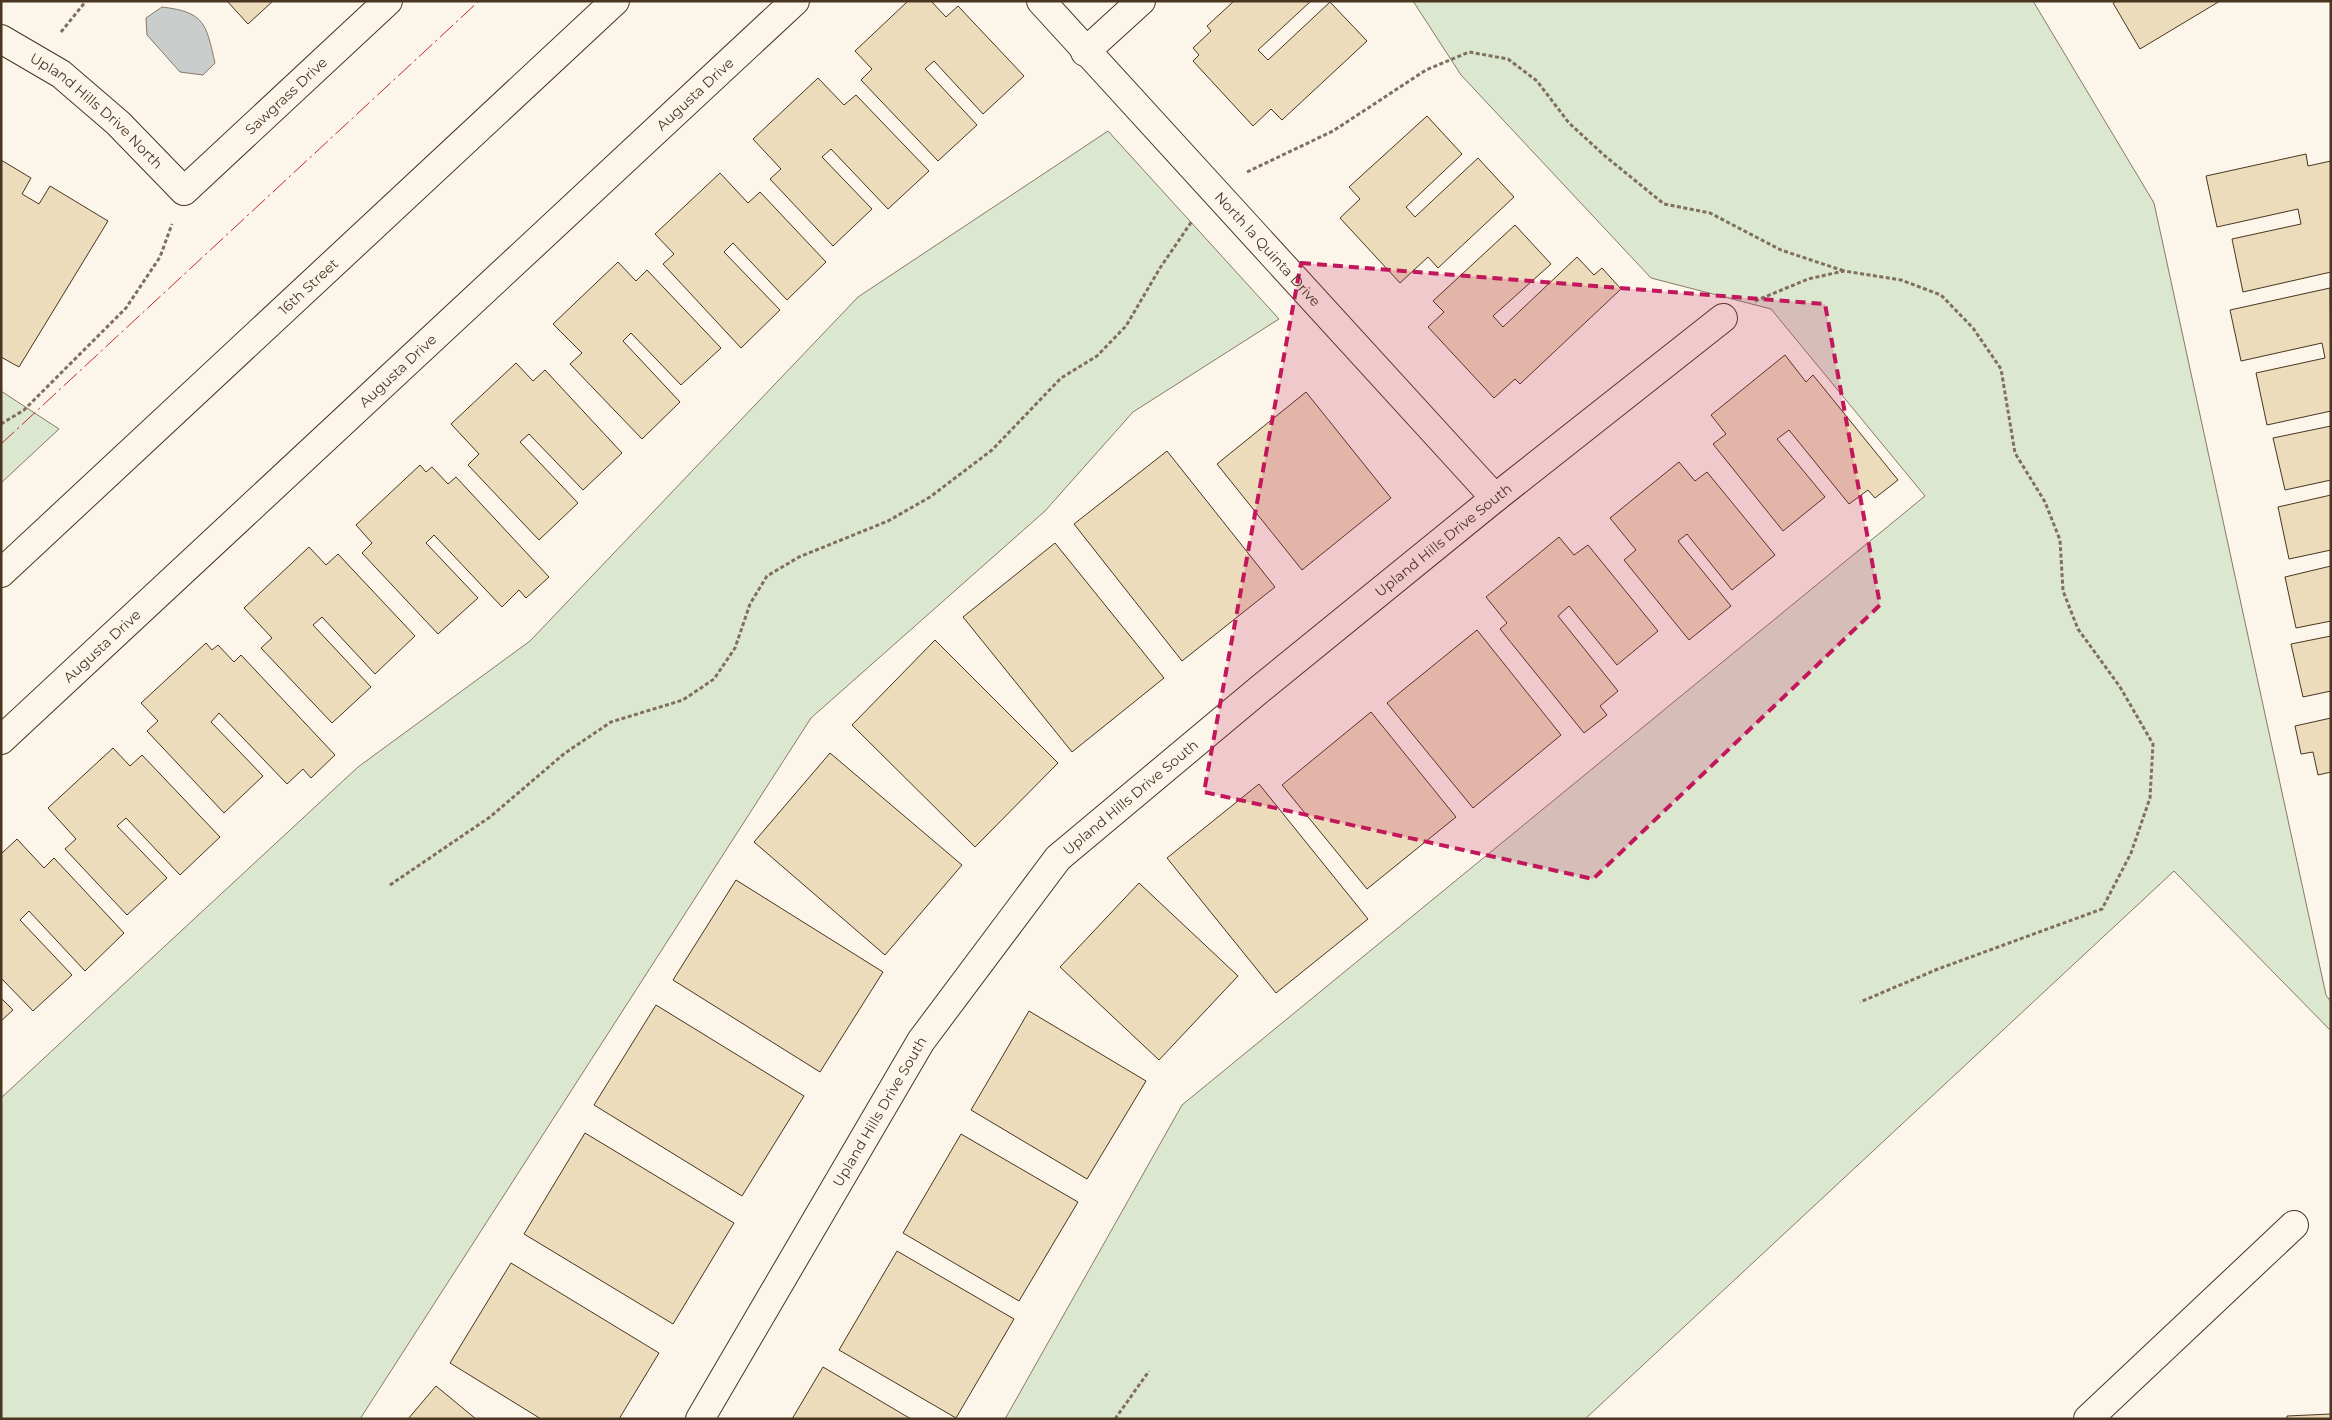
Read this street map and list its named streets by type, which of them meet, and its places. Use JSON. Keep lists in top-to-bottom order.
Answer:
{
  "streets": {
    "street": [
      "Augusta Drive",
      "Sawgrass Drive",
      "Upland Hills Drive North",
      "North la Quinta Drive",
      "16th Street",
      "Upland Hills Drive South"
    ]
  },
  "crossings": [
    ["Sawgrass Drive", "Upland Hills Drive North"],
    ["North la Quinta Drive", "Upland Hills Drive South"]
  ]
}
